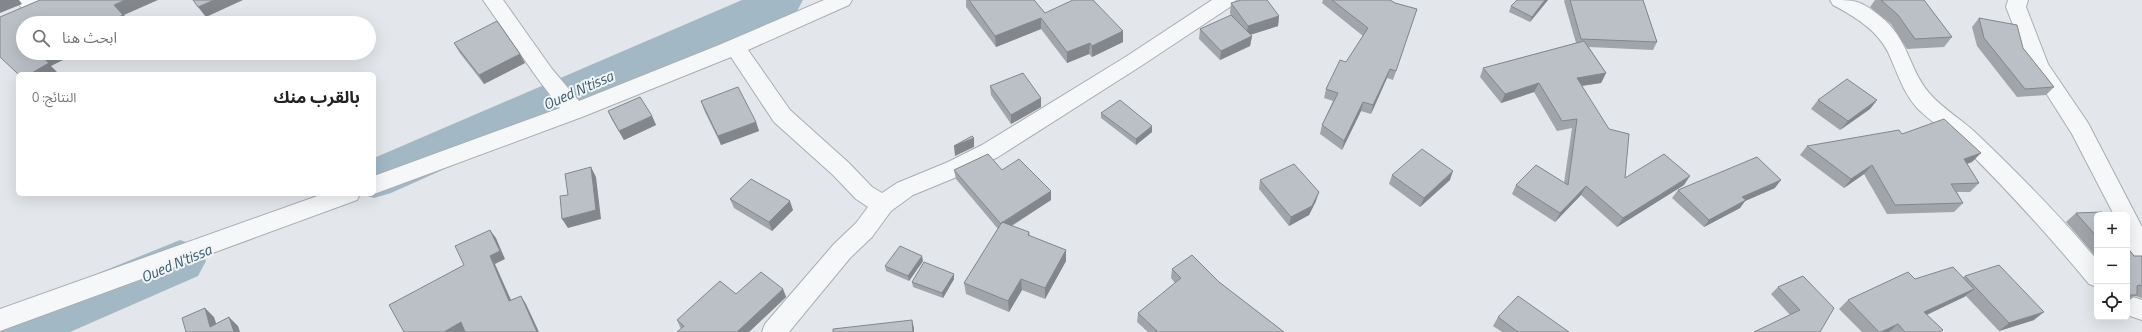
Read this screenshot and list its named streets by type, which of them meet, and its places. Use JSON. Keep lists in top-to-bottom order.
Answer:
{
  "water": ["Oued N'tissa"],
  "page": {
    "search": "ابحث هنا",
    "heading": ["بالقرب منك", "النتائج: 0"],
    "map_buttons": ["+", "−"]
  }
}
